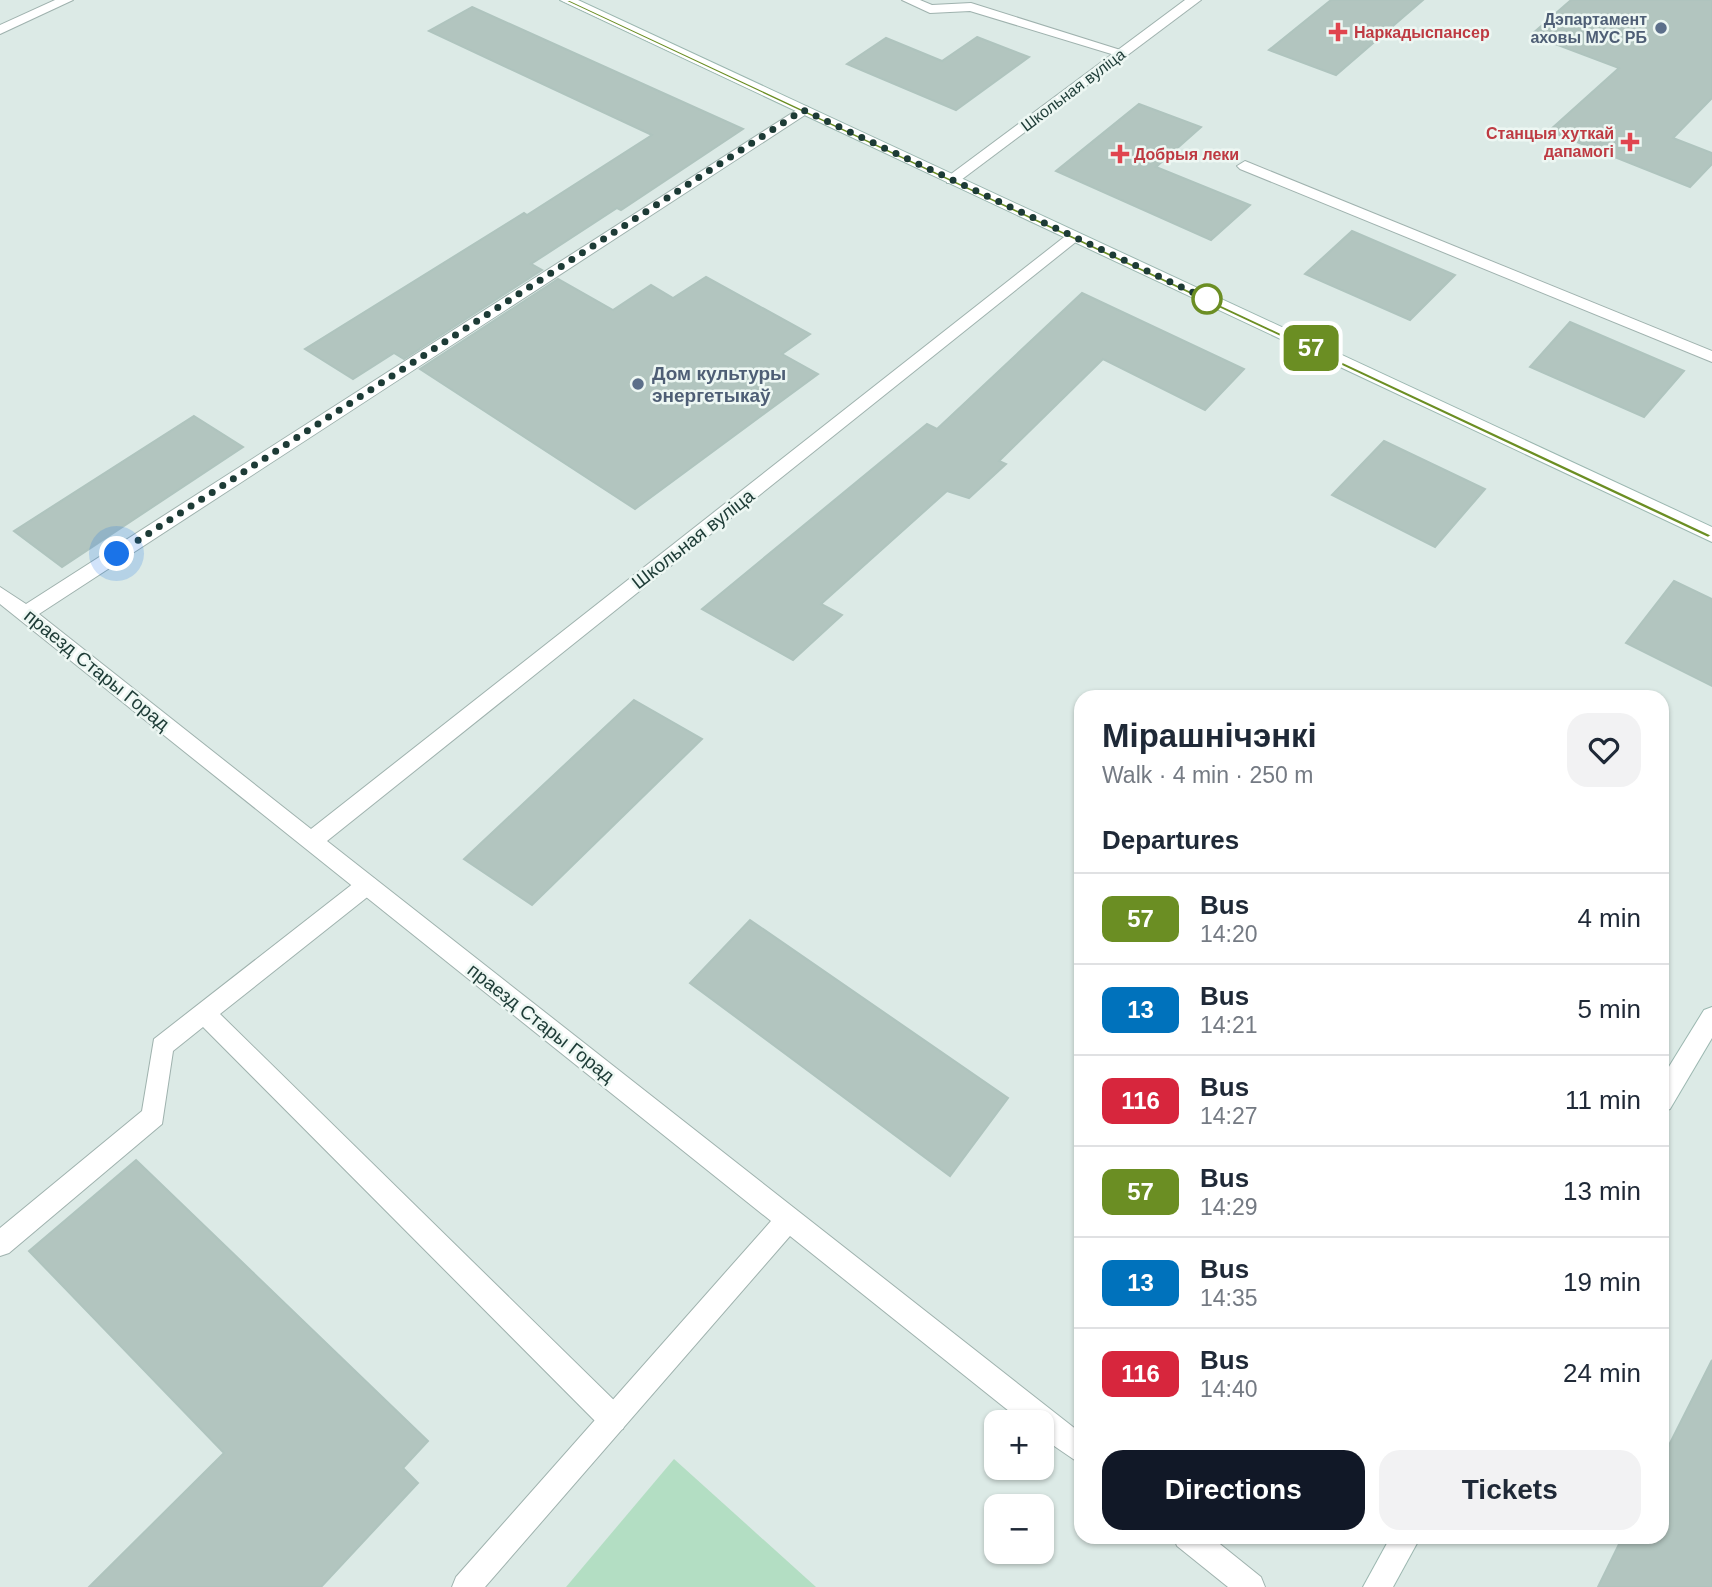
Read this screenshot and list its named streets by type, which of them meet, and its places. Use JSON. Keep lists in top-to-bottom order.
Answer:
{
  "streets": {
    "street": ["Школьная вуліца", "праезд Стары Горад"]
  },
  "crossings": [
    ["Школьная вуліца", "праезд Стары Горад"]
  ],
  "places": {
    "other": ["Дэпартамент аховы МУС РБ", "Дом культуры энергетыкаў"],
    "health": ["Наркадыспансер", "Станцыя хуткай дапамогі", "Добрыя леки"]
  },
  "lines": ["bus line 57"],
  "page": {
    "on_map": "57",
    "heading": [
      ["Мірашнічэнкі", "Walk · 4 min · 250 m"],
      "Departures"
    ],
    "list": [
      {
        "mark": "57",
        "name": "Bus",
        "note": "14:20",
        "value": "4 min"
      },
      {
        "mark": "13",
        "name": "Bus",
        "note": "14:21",
        "value": "5 min"
      },
      {
        "mark": "116",
        "name": "Bus",
        "note": "14:27",
        "value": "11 min"
      },
      {
        "mark": "57",
        "name": "Bus",
        "note": "14:29",
        "value": "13 min"
      },
      {
        "mark": "13",
        "name": "Bus",
        "note": "14:35",
        "value": "19 min"
      },
      {
        "mark": "116",
        "name": "Bus",
        "note": "14:40",
        "value": "24 min"
      }
    ],
    "map_buttons": ["+", "−"],
    "buttons": ["Directions", "Tickets"]
  }
}
